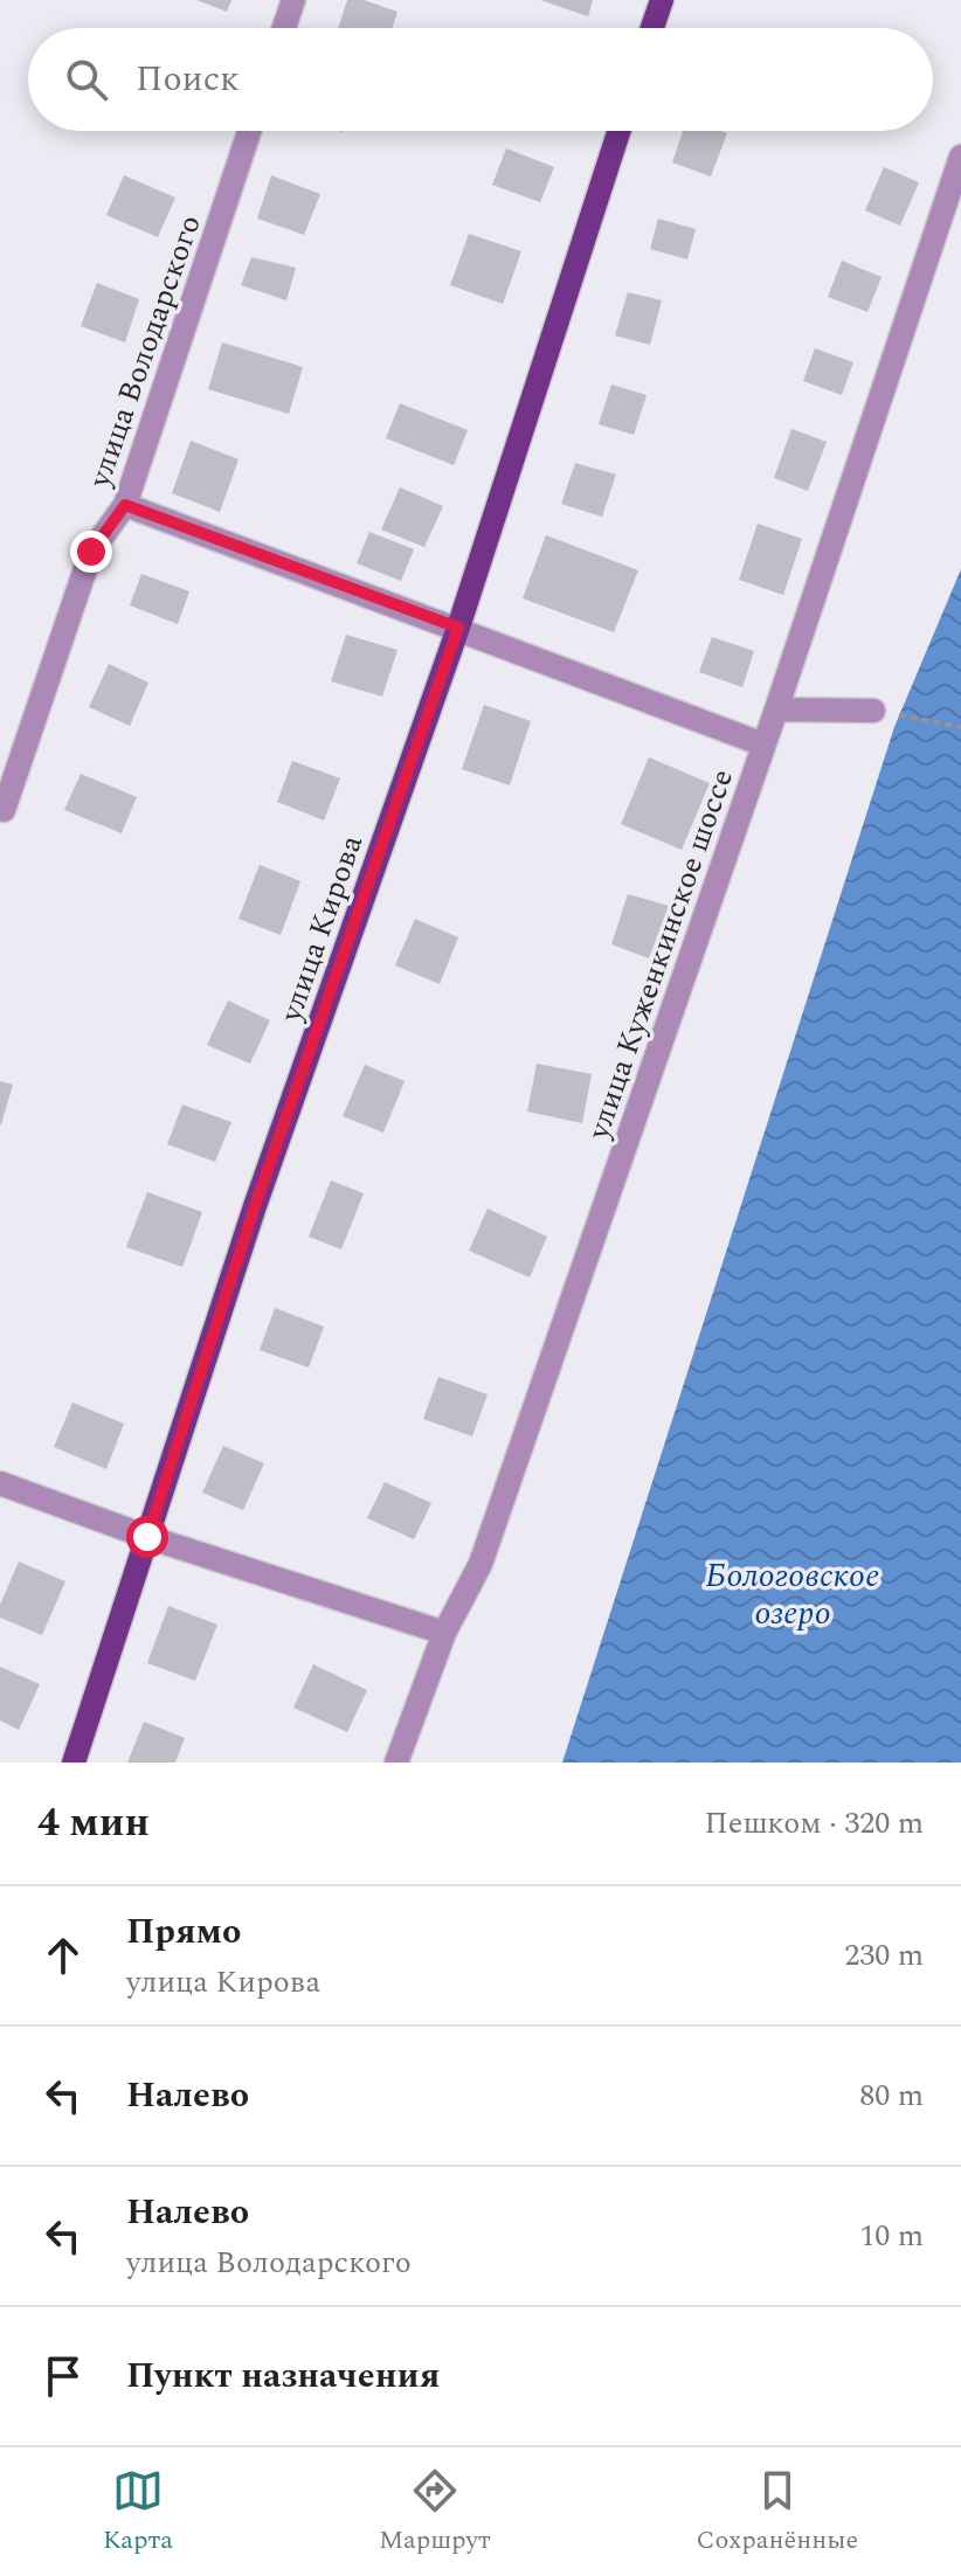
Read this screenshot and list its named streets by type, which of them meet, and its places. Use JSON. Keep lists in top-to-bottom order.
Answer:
{
  "streets": {
    "main road": ["улица Кирова"],
    "street": ["улица Володарского", "улица Куженкинское шоссе"]
  },
  "water": ["Бологовское озеро"],
  "page": {
    "search": "Поиск",
    "heading": ["4 мин", "Пешком · 320 m"],
    "list": [
      ["Прямо", "улица Кирова", "230 m"],
      ["Налево", "80 m"],
      ["Налево", "улица Володарского", "10 m"],
      "Пункт назначения"
    ],
    "nav": ["Карта", "Маршрут", "Сохранённые"]
  }
}
